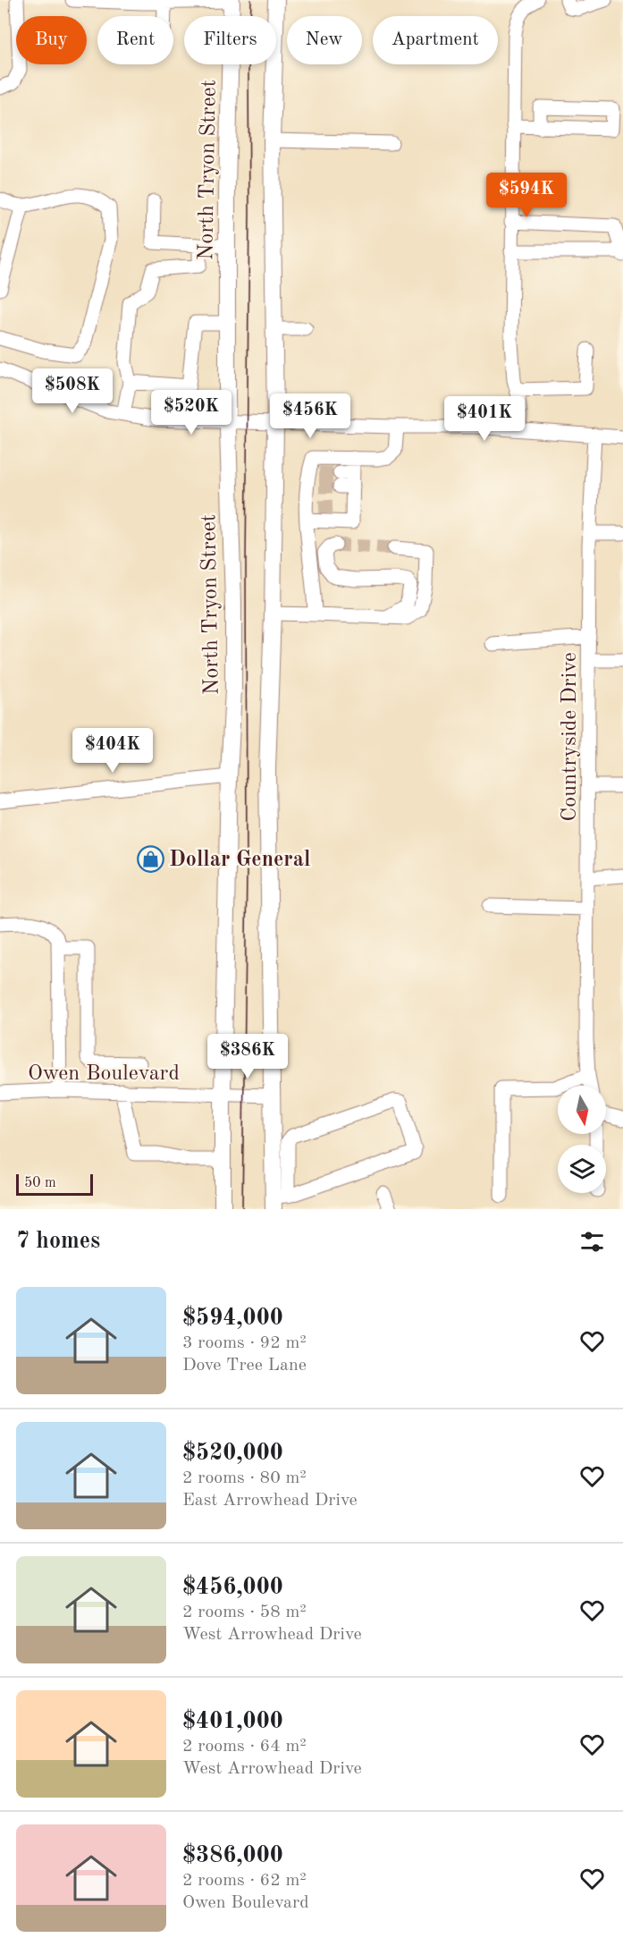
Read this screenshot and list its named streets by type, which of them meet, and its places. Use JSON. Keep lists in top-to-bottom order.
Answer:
{
  "streets": {
    "main road": ["North Tryon Street"],
    "street": ["Countryside Drive", "Owen Boulevard"]
  },
  "crossings": [
    ["North Tryon Street", "Owen Boulevard"]
  ],
  "places": {
    "shop": ["Dollar General"]
  },
  "scale_bar": "50 m",
  "north": "bottom",
  "page": {
    "chip": [
      "Buy",
      "Rent",
      "Filters",
      "New",
      "Apartment"
    ],
    "price": [
      "$594K",
      "$508K",
      "$520K",
      "$456K",
      "$401K",
      "$404K",
      "$386K"
    ],
    "scale": "50 m",
    "heading": "7 homes",
    "list": [
      {
        "name": "$594,000",
        "note": "3 rooms · 92 m² · Dove Tree Lane"
      },
      {
        "name": "$520,000",
        "note": "2 rooms · 80 m² · East Arrowhead Drive"
      },
      {
        "name": "$456,000",
        "note": "2 rooms · 58 m² · West Arrowhead Drive"
      },
      {
        "name": "$401,000",
        "note": "2 rooms · 64 m² · West Arrowhead Drive"
      },
      {
        "name": "$386,000",
        "note": "2 rooms · 62 m² · Owen Boulevard"
      }
    ]
  }
}
